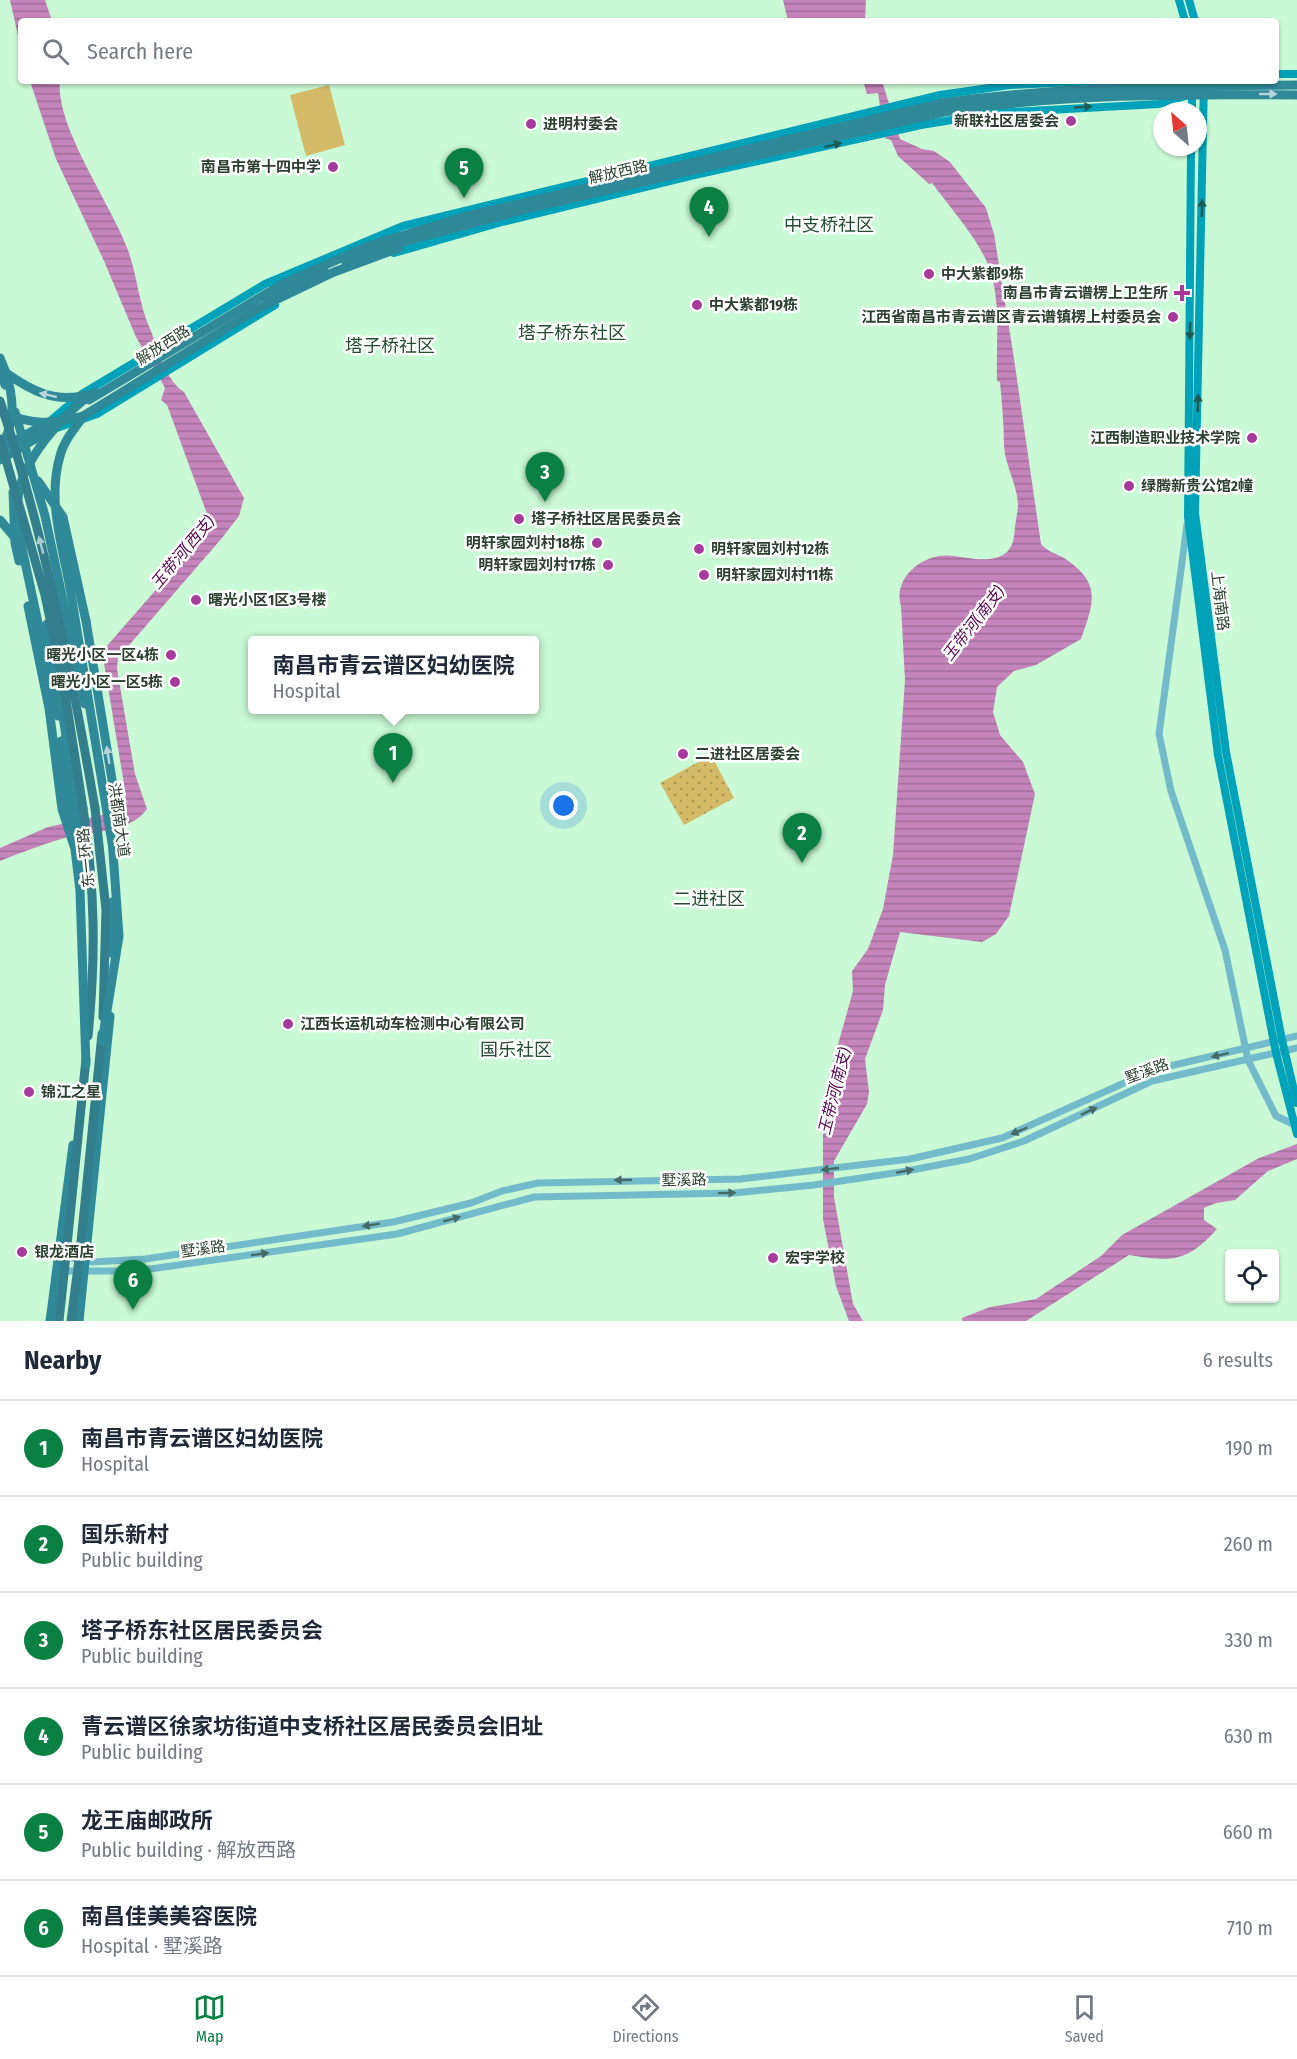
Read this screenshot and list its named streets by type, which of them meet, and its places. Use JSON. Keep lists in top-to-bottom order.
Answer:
{
  "streets": {
    "highway": ["东一环路"],
    "main road": ["解放西路", "上海南路", "洪都南大道"],
    "street": ["墅溪路"]
  },
  "crossings": [
    ["解放西路", "上海南路"],
    ["解放西路", "洪都南大道"],
    ["上海南路", "墅溪路"],
    ["洪都南大道", "墅溪路"]
  ],
  "districts": [
    "中支桥社区",
    "塔子桥东社区",
    "塔子桥社区",
    "二进社区",
    "国乐社区"
  ],
  "water": ["玉带河(西支)", "玉带河(南支)"],
  "places": {
    "other": [
      "新联社区居委会",
      "进明村委会",
      "南昌市第十四中学",
      "中大紫都9栋",
      "中大紫都19栋",
      "江西省南昌市青云谱区青云谱镇楞上村委员会",
      "江西制造职业技术学院",
      "绿腾新贵公馆2幢",
      "塔子桥社区居民委员会",
      "明轩家园刘村18栋",
      "明轩家园刘村12栋",
      "明轩家园刘村17栋",
      "明轩家园刘村11栋",
      "曙光小区1区3号楼",
      "曙光小区一区4栋",
      "曙光小区一区5栋",
      "二进社区居委会",
      "江西长运机动车检测中心有限公司",
      "锦江之星",
      "银龙酒店",
      "宏宇学校"
    ],
    "health": ["南昌市青云谱楞上卫生所"]
  },
  "north": "top left",
  "page": {
    "search": "Search here",
    "pins": [
      "5",
      "4",
      "3",
      "1",
      "2",
      "6"
    ],
    "popup": ["南昌市青云谱区妇幼医院", "Hospital"],
    "heading": ["Nearby", "6 results"],
    "list": [
      {
        "mark": "1",
        "name": "南昌市青云谱区妇幼医院",
        "note": "Hospital",
        "value": "190 m"
      },
      {
        "mark": "2",
        "name": "国乐新村",
        "note": "Public building",
        "value": "260 m"
      },
      {
        "mark": "3",
        "name": "塔子桥东社区居民委员会",
        "note": "Public building",
        "value": "330 m"
      },
      {
        "mark": "4",
        "name": "青云谱区徐家坊街道中支桥社区居民委员会旧址",
        "note": "Public building",
        "value": "630 m"
      },
      {
        "mark": "5",
        "name": "龙王庙邮政所",
        "note": "Public building · 解放西路",
        "value": "660 m"
      },
      {
        "mark": "6",
        "name": "南昌佳美美容医院",
        "note": "Hospital · 墅溪路",
        "value": "710 m"
      }
    ],
    "nav": ["Map", "Directions", "Saved"]
  }
}
